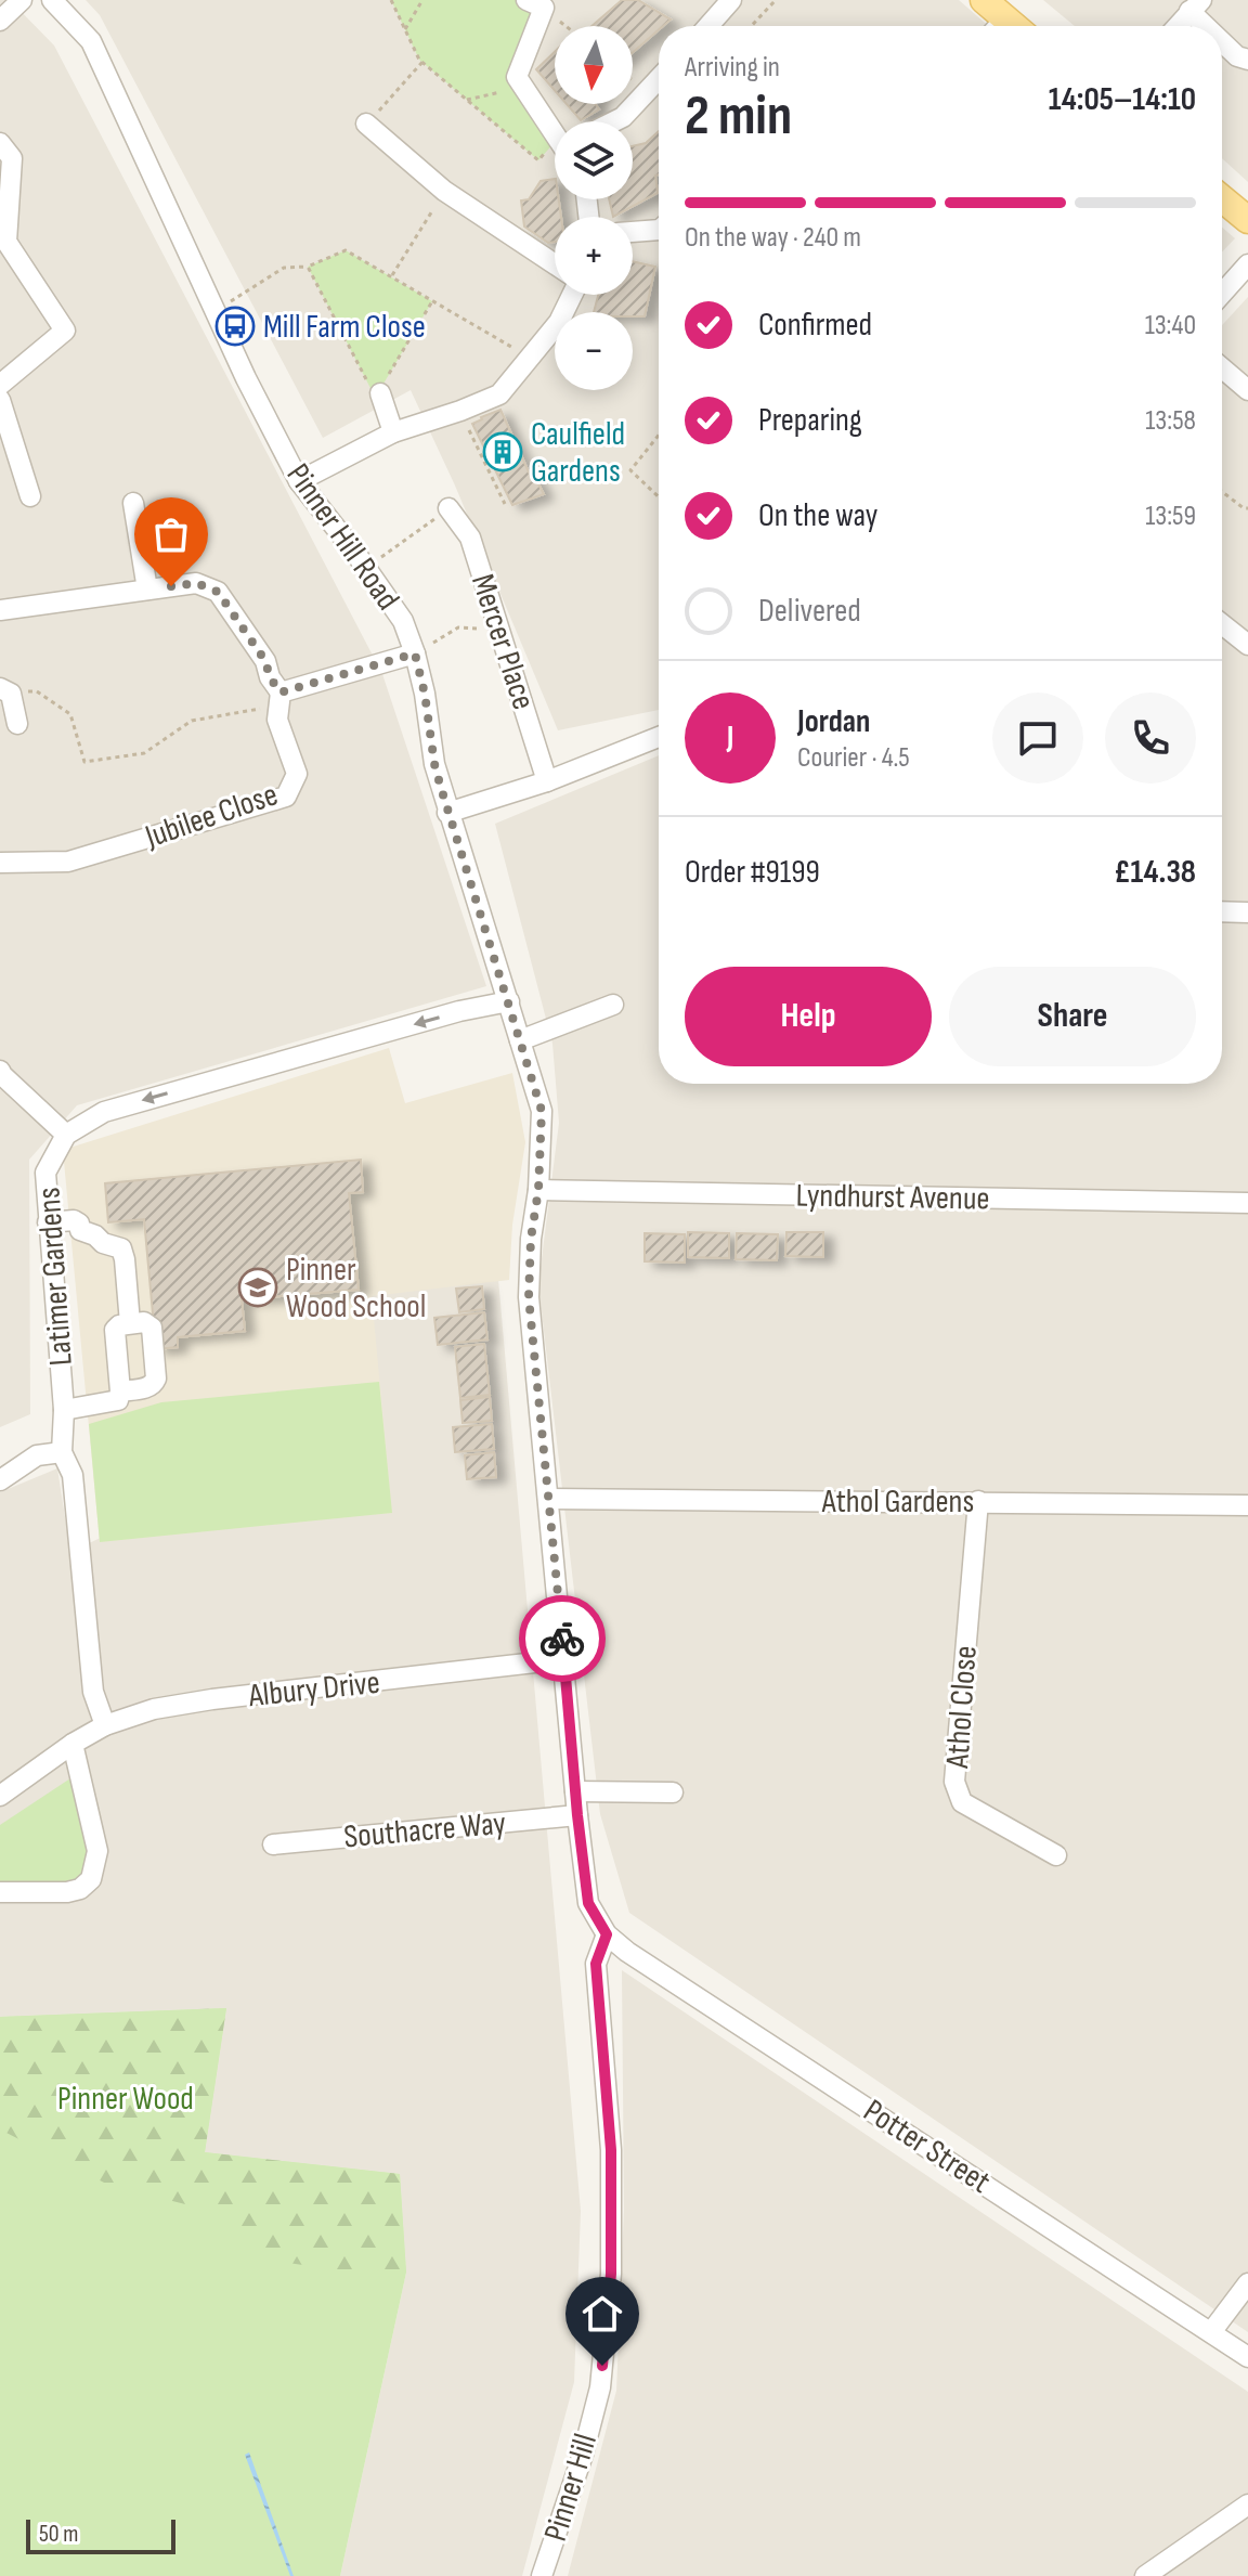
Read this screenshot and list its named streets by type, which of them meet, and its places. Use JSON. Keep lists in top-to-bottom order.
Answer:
{
  "streets": {
    "street": [
      "Pinner Hill Road",
      "Mercer Place",
      "Jubilee Close",
      "Lyndhurst Avenue",
      "Latimer Gardens",
      "Athol Gardens",
      "Albury Drive",
      "Athol Close",
      "Southacre Way",
      "Potter Street",
      "Pinner Hill"
    ]
  },
  "crossings": [
    ["Pinner Hill Road", "Lyndhurst Avenue"],
    ["Pinner Hill Road", "Athol Gardens"],
    ["Pinner Hill Road", "Albury Drive"],
    ["Pinner Hill Road", "Southacre Way"],
    ["Pinner Hill Road", "Potter Street"],
    ["Pinner Hill Road", "Pinner Hill"],
    ["Latimer Gardens", "Albury Drive"],
    ["Athol Gardens", "Athol Close"],
    ["Potter Street", "Pinner Hill"]
  ],
  "parks": ["Pinner Wood"],
  "places": {
    "bus stop": ["Mill Farm Close"],
    "building": ["Caulfield Gardens"],
    "school or university": ["Pinner Wood School"]
  },
  "scale_bar": "50 m",
  "north": "bottom",
  "page": {
    "map_buttons": ["+", "−"],
    "heading": ["2 min", "Arriving in", "14:05–14:10"],
    "panel": [
      "Jordan",
      "Courier · 4.5",
      "Order #9199",
      "£14.38"
    ],
    "bar": "On the way · 240 m",
    "list": [
      ["Confirmed", "13:40"],
      ["Preparing", "13:58"],
      ["On the way", "13:59"],
      "Delivered"
    ],
    "round": "J",
    "buttons": ["Help", "Share"],
    "scale": "50 m"
  }
}
